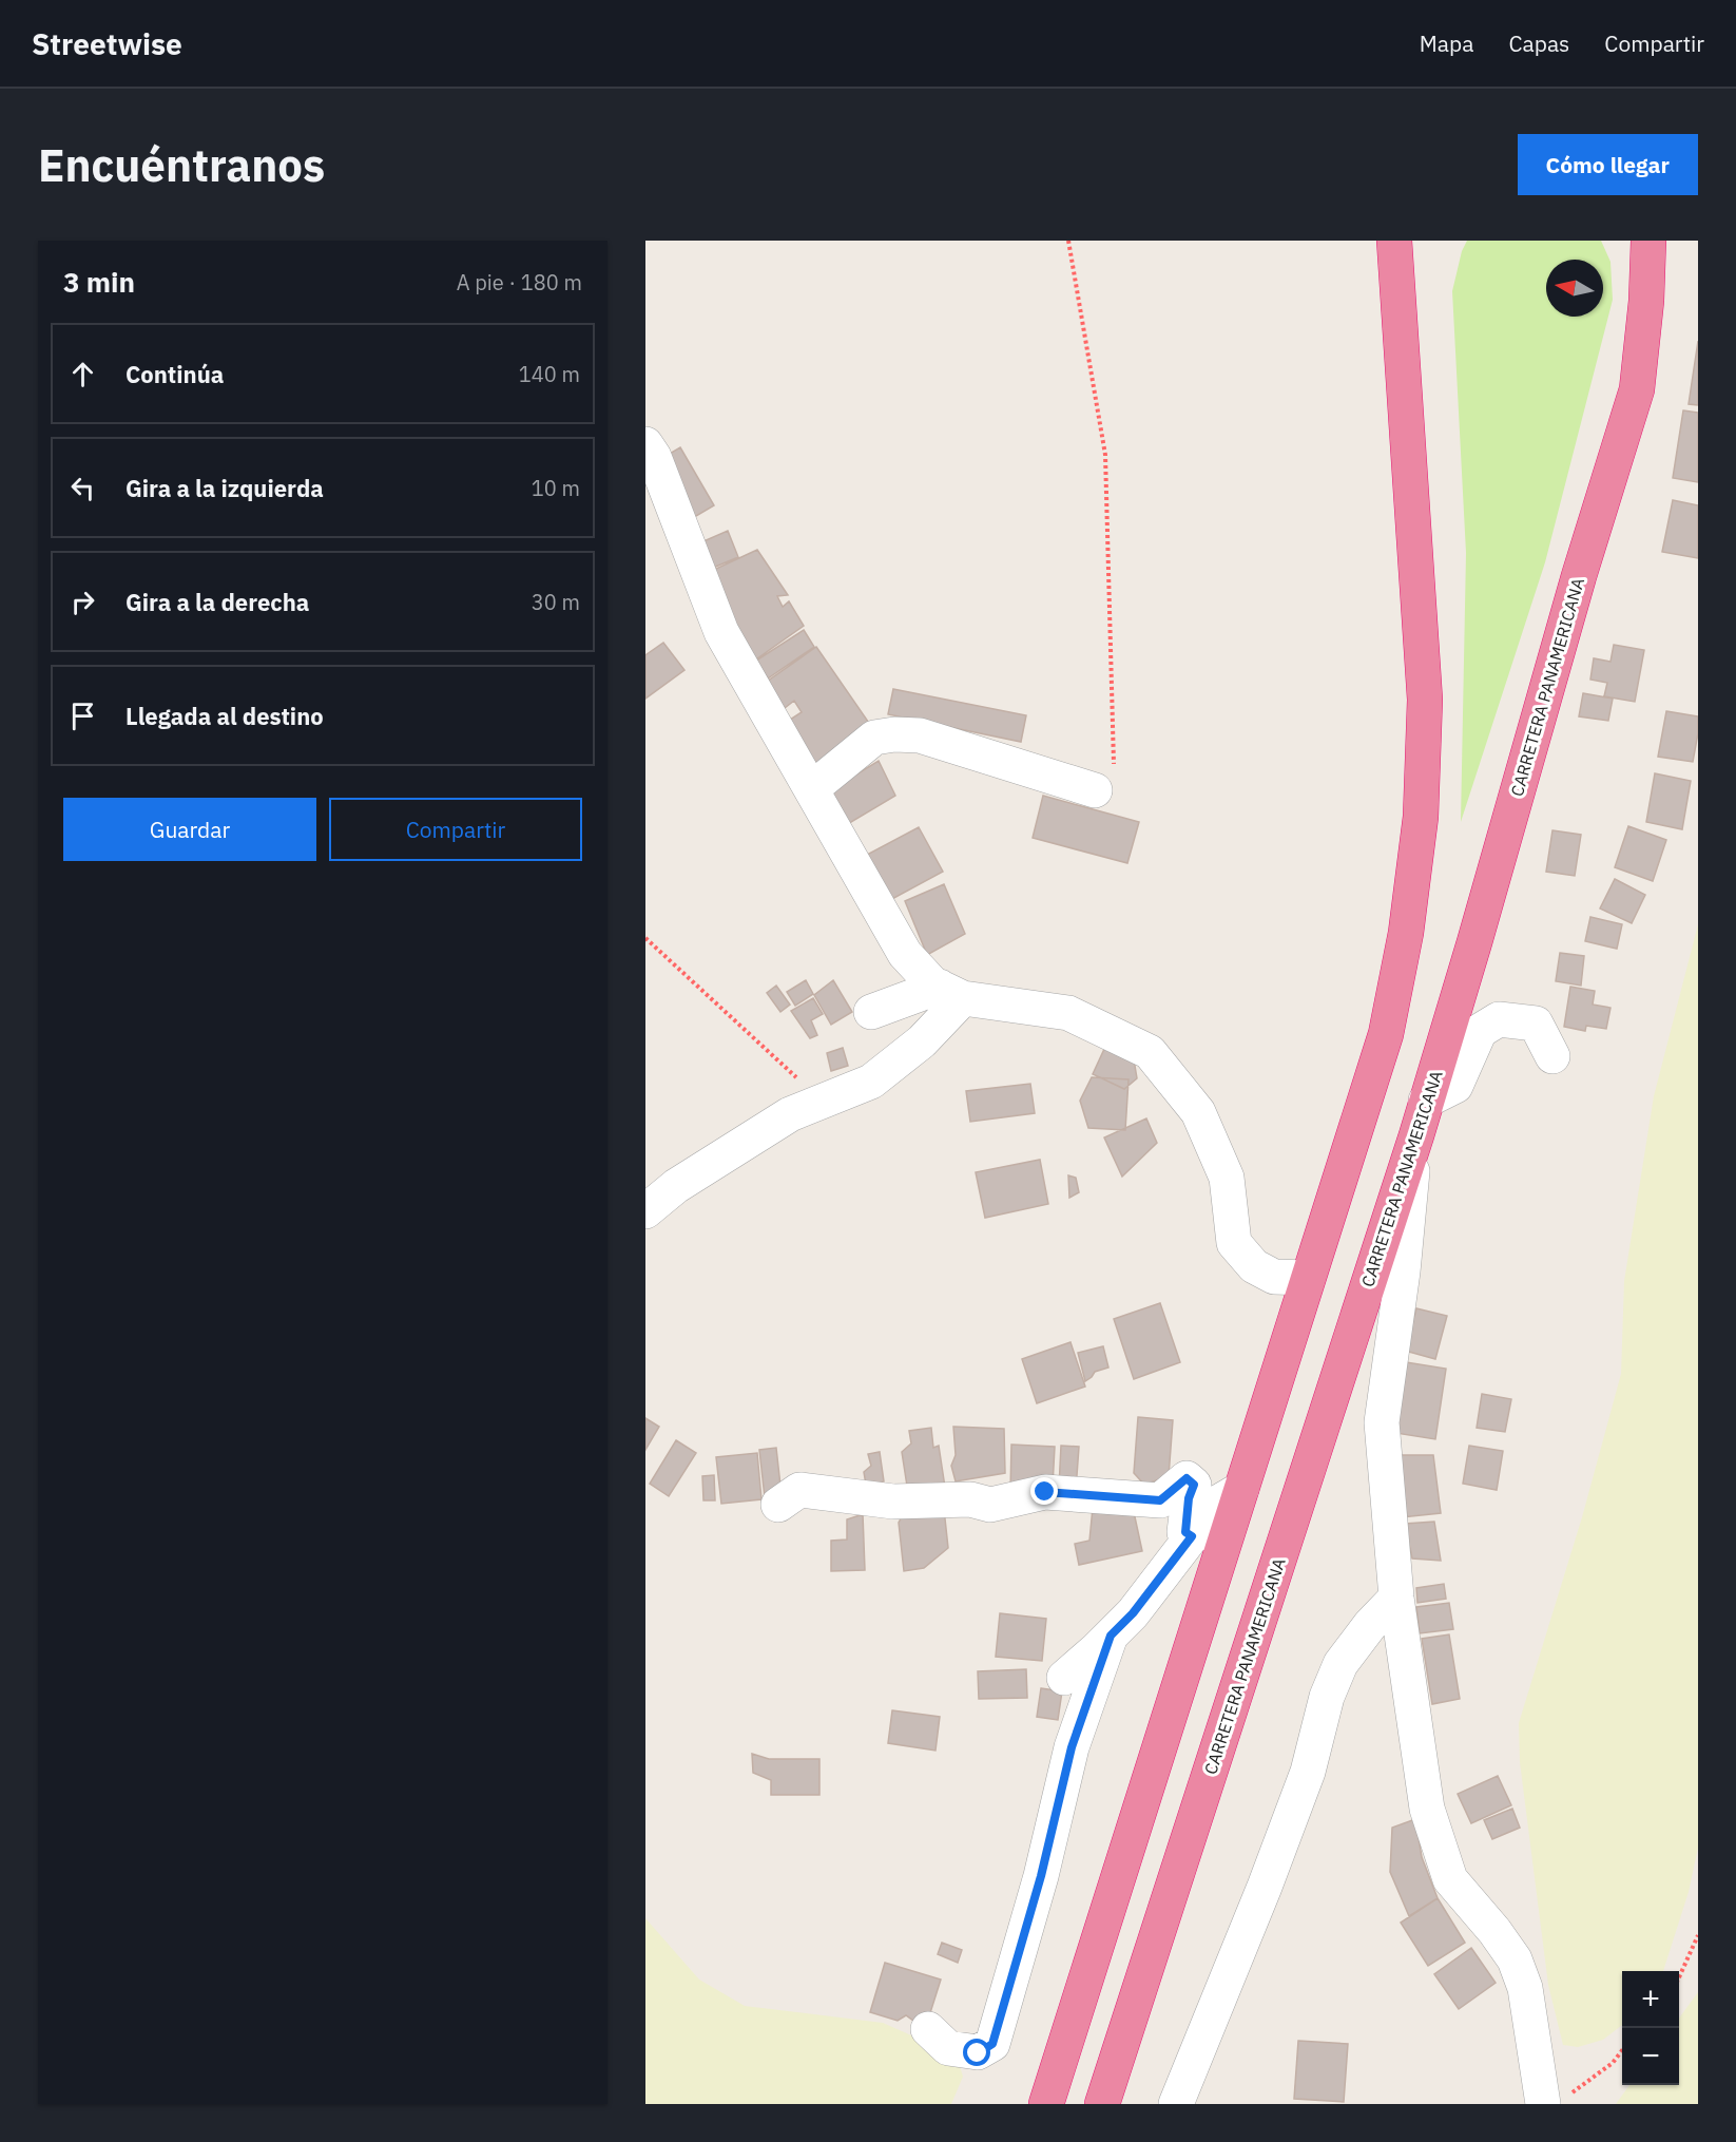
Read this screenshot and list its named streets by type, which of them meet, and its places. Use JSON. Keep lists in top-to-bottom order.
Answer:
{
  "streets": {
    "highway": ["CARRETERA PANAMERICANA"]
  },
  "north": "left",
  "page": {
    "header": "Streetwise",
    "nav": ["Mapa", "Capas", "Compartir"],
    "buttons": [
      "Cómo llegar",
      ["Guardar", "Compartir"]
    ],
    "title": "Encuéntranos",
    "heading": ["3 min", "A pie · 180 m"],
    "list": [
      ["Continúa", "140 m"],
      ["Gira a la izquierda", "10 m"],
      ["Gira a la derecha", "30 m"],
      "Llegada al destino"
    ],
    "map_buttons": ["+", "−"]
  }
}
